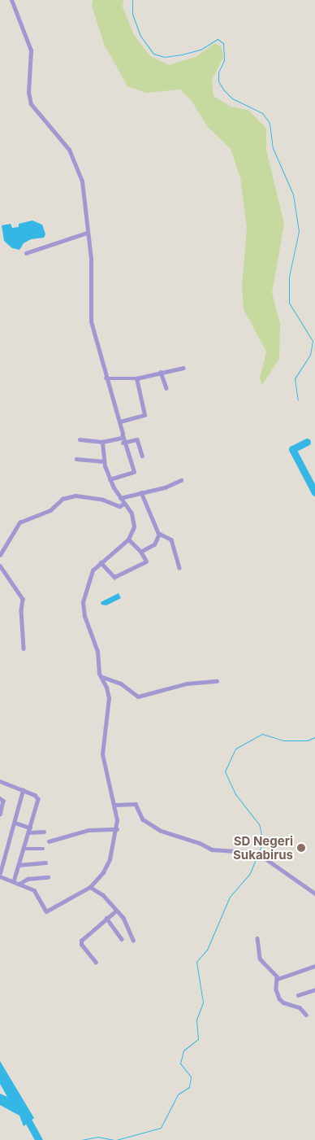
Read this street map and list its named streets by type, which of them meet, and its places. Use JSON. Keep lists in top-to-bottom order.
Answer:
{
  "places": ["SD Negeri Sukabirus"]
}
